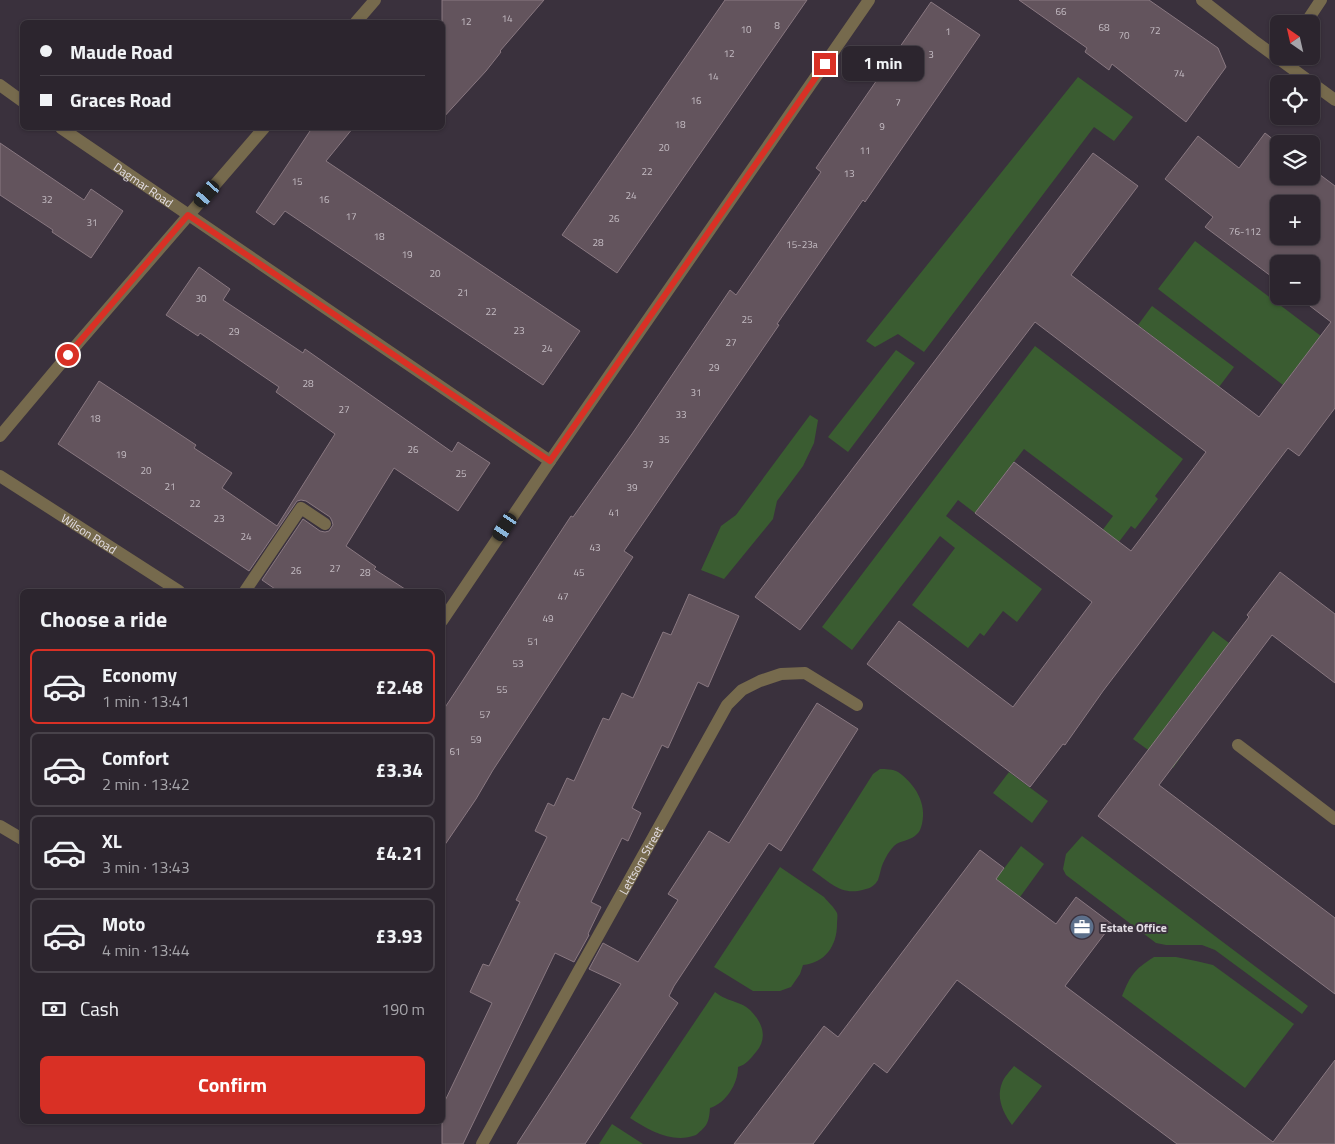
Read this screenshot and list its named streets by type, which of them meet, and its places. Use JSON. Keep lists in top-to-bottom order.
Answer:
{
  "streets": {
    "street": ["Dagmar Road", "Wilson Road", "Lettsom Street"]
  },
  "places": {
    "office": ["Estate Office"]
  },
  "house_numbers": [
    "66",
    "14",
    "12",
    "8",
    "68",
    "10",
    "72",
    "1",
    "70",
    "12",
    "3",
    "74",
    "14",
    "16",
    "7",
    "18",
    "9",
    "20",
    "11",
    "22",
    "13",
    "15",
    "24",
    "32",
    "16",
    "17",
    "26",
    "31",
    "76-112",
    "18",
    "28",
    "15-23a",
    "19",
    "20",
    "21",
    "30",
    "22",
    "25",
    "23",
    "29",
    "27",
    "24",
    "29",
    "28",
    "31",
    "27",
    "33",
    "18",
    "35",
    "26",
    "19",
    "37",
    "20",
    "25",
    "21",
    "39",
    "22",
    "41",
    "23",
    "24",
    "43",
    "27",
    "26",
    "28",
    "45",
    "47",
    "49",
    "51",
    "53",
    "55",
    "57",
    "59",
    "61"
  ],
  "north": "top left",
  "page": {
    "map_buttons": ["+", "−"],
    "banner": ["Maude Road", "Graces Road"],
    "bubble": "1 min",
    "heading": "Choose a ride",
    "list": [
      {
        "name": "Economy",
        "note": "1 min · 13:41",
        "value": "£2.48"
      },
      {
        "name": "Comfort",
        "note": "2 min · 13:42",
        "value": "£3.34"
      },
      {
        "name": "XL",
        "note": "3 min · 13:43",
        "value": "£4.21"
      },
      {
        "name": "Moto",
        "note": "4 min · 13:44",
        "value": "£3.93"
      }
    ],
    "pay": ["Cash", "190 m"],
    "buttons": "Confirm"
  }
}
